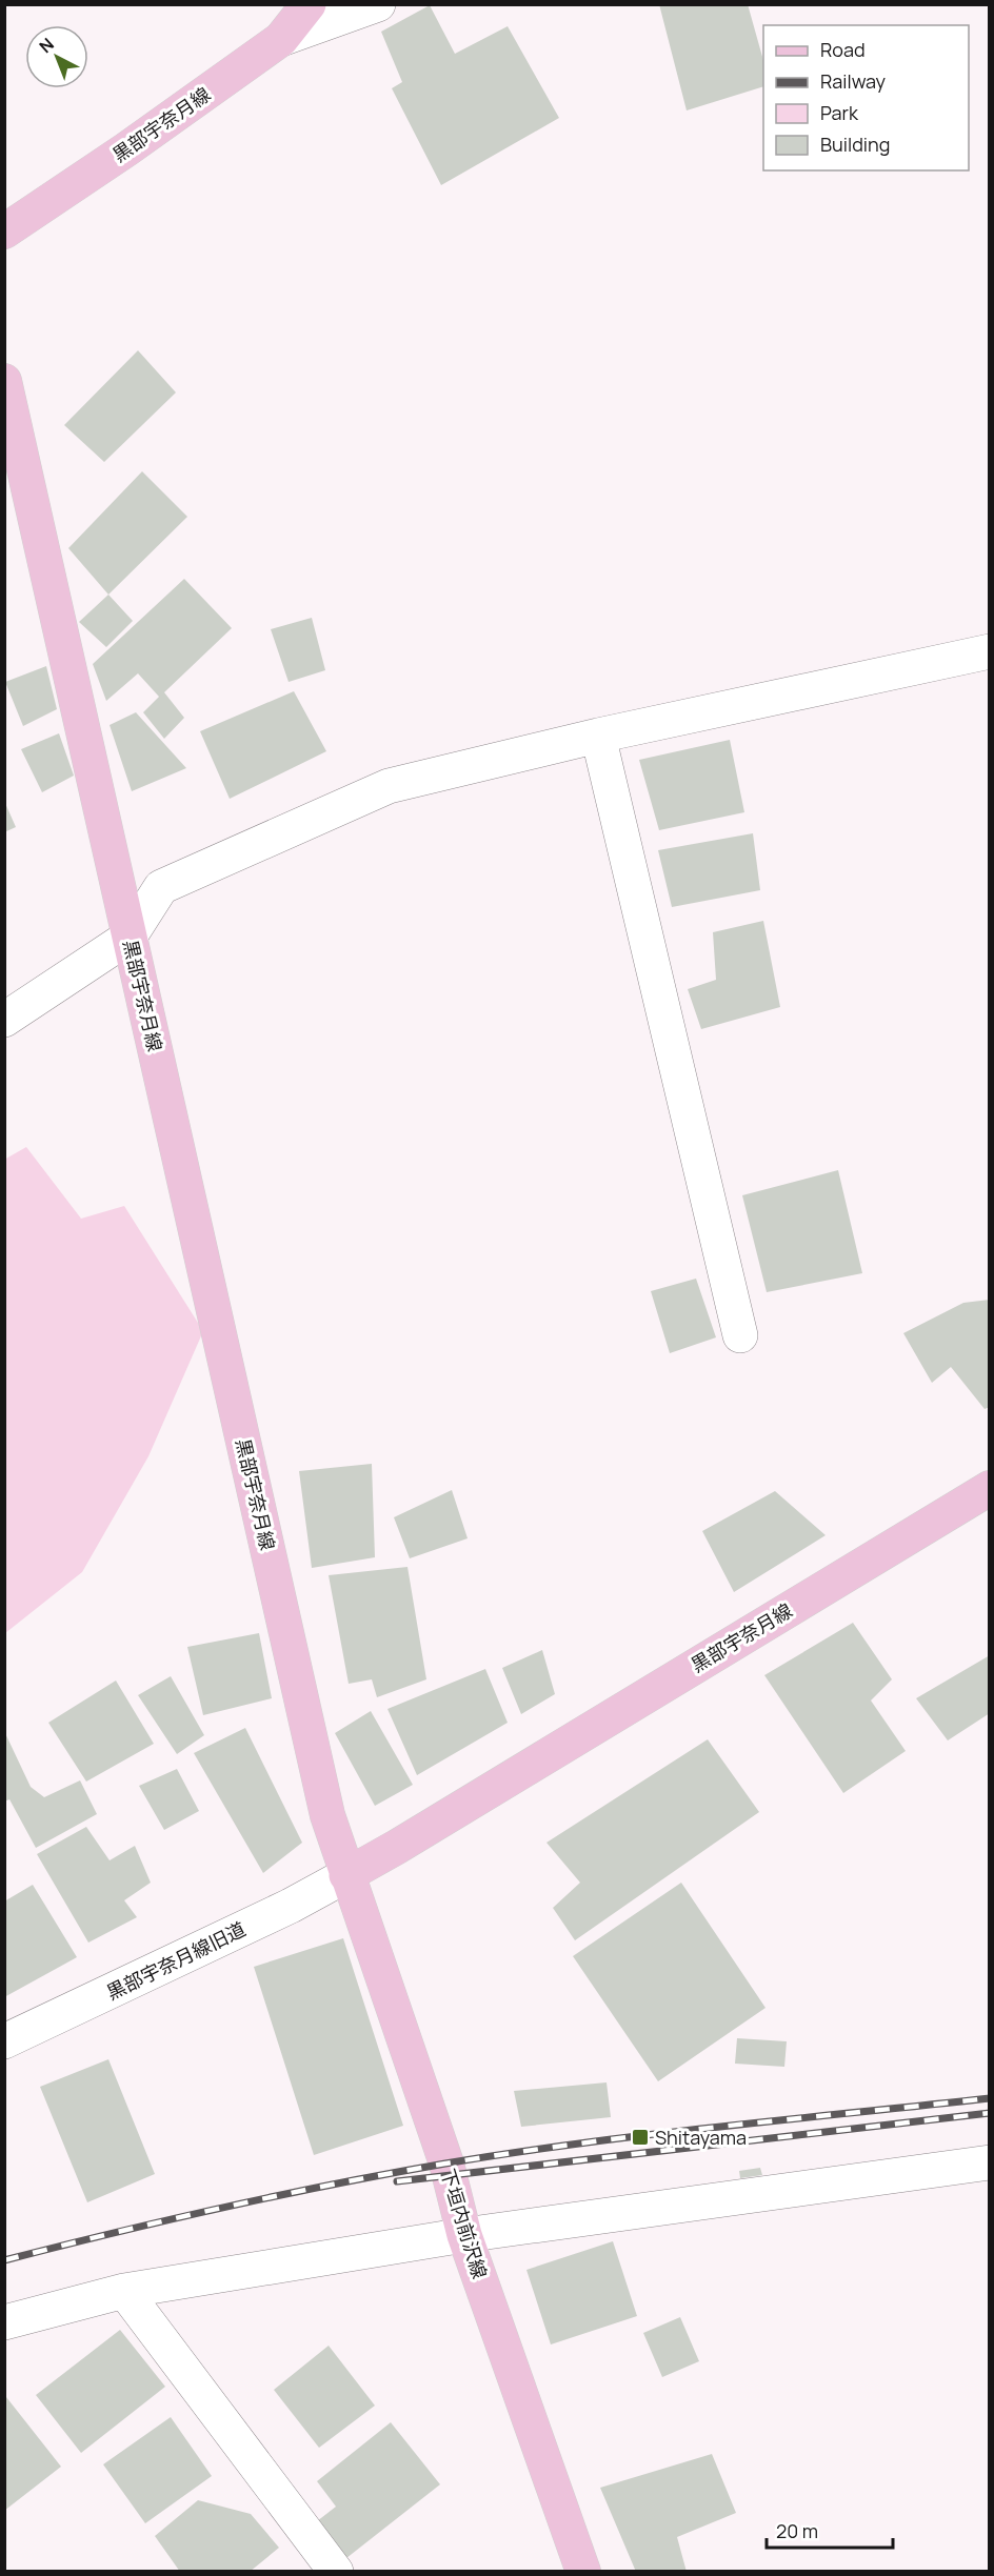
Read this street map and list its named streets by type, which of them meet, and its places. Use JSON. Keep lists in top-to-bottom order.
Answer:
{
  "streets": {
    "main road": ["黒部宇奈月線", "下垣内前沢線"],
    "street": ["黒部宇奈月線旧道"]
  },
  "crossings": [
    ["黒部宇奈月線", "黒部宇奈月線旧道"],
    ["黒部宇奈月線", "下垣内前沢線"],
    ["黒部宇奈月線旧道", "下垣内前沢線"]
  ],
  "places": {
    "transit": ["Shitayama"]
  },
  "legend": [
    "Road",
    "Railway",
    "Park",
    "Building"
  ],
  "scale_bar": "20 m",
  "north": "top left"
}
